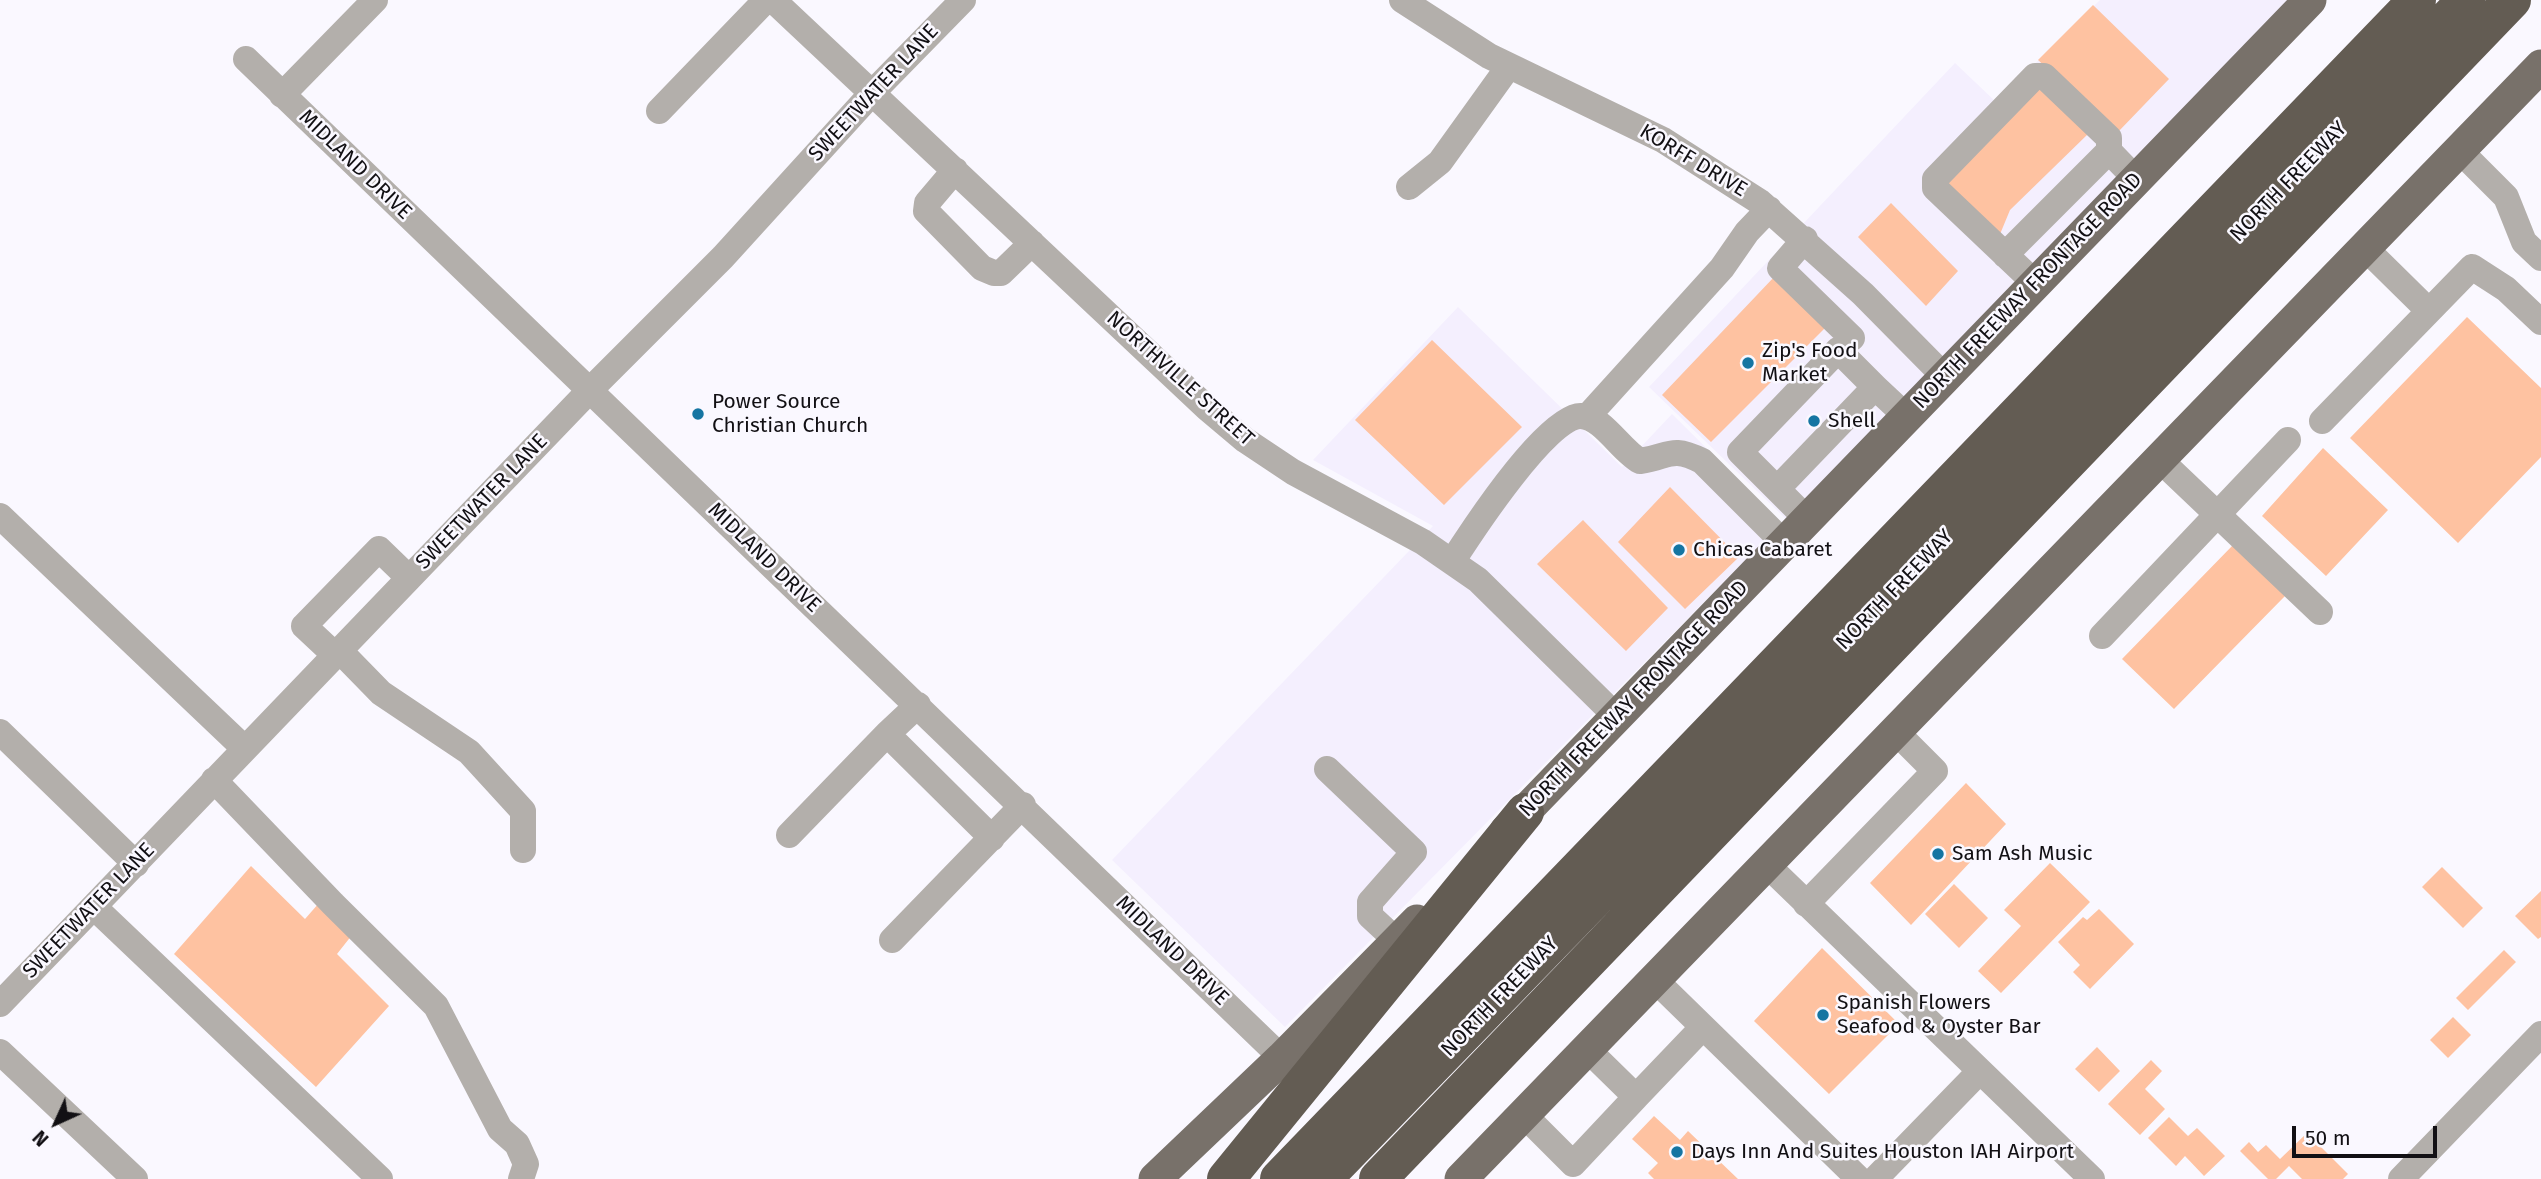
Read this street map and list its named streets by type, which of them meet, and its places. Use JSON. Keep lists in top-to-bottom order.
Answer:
{
  "streets": {
    "highway": ["NORTH FREEWAY"],
    "main road": ["NORTH FREEWAY FRONTAGE ROAD"],
    "street": [
      "SWEETWATER LANE",
      "KORFF DRIVE",
      "MIDLAND DRIVE",
      "NORTHVILLE STREET"
    ]
  },
  "crossings": [
    ["SWEETWATER LANE", "MIDLAND DRIVE"],
    ["SWEETWATER LANE", "NORTHVILLE STREET"],
    ["KORFF DRIVE", "NORTH FREEWAY FRONTAGE ROAD"],
    ["MIDLAND DRIVE", "NORTH FREEWAY FRONTAGE ROAD"],
    ["NORTH FREEWAY FRONTAGE ROAD", "NORTHVILLE STREET"]
  ],
  "places": [
    "Zip's Food Market",
    "Power Source Christian Church",
    "Shell",
    "Chicas Cabaret",
    "Sam Ash Music",
    "Spanish Flowers Seafood & Oyster Bar",
    "Days Inn And Suites Houston IAH Airport"
  ],
  "scale_bar": "50 m",
  "north": "bottom left"
}
